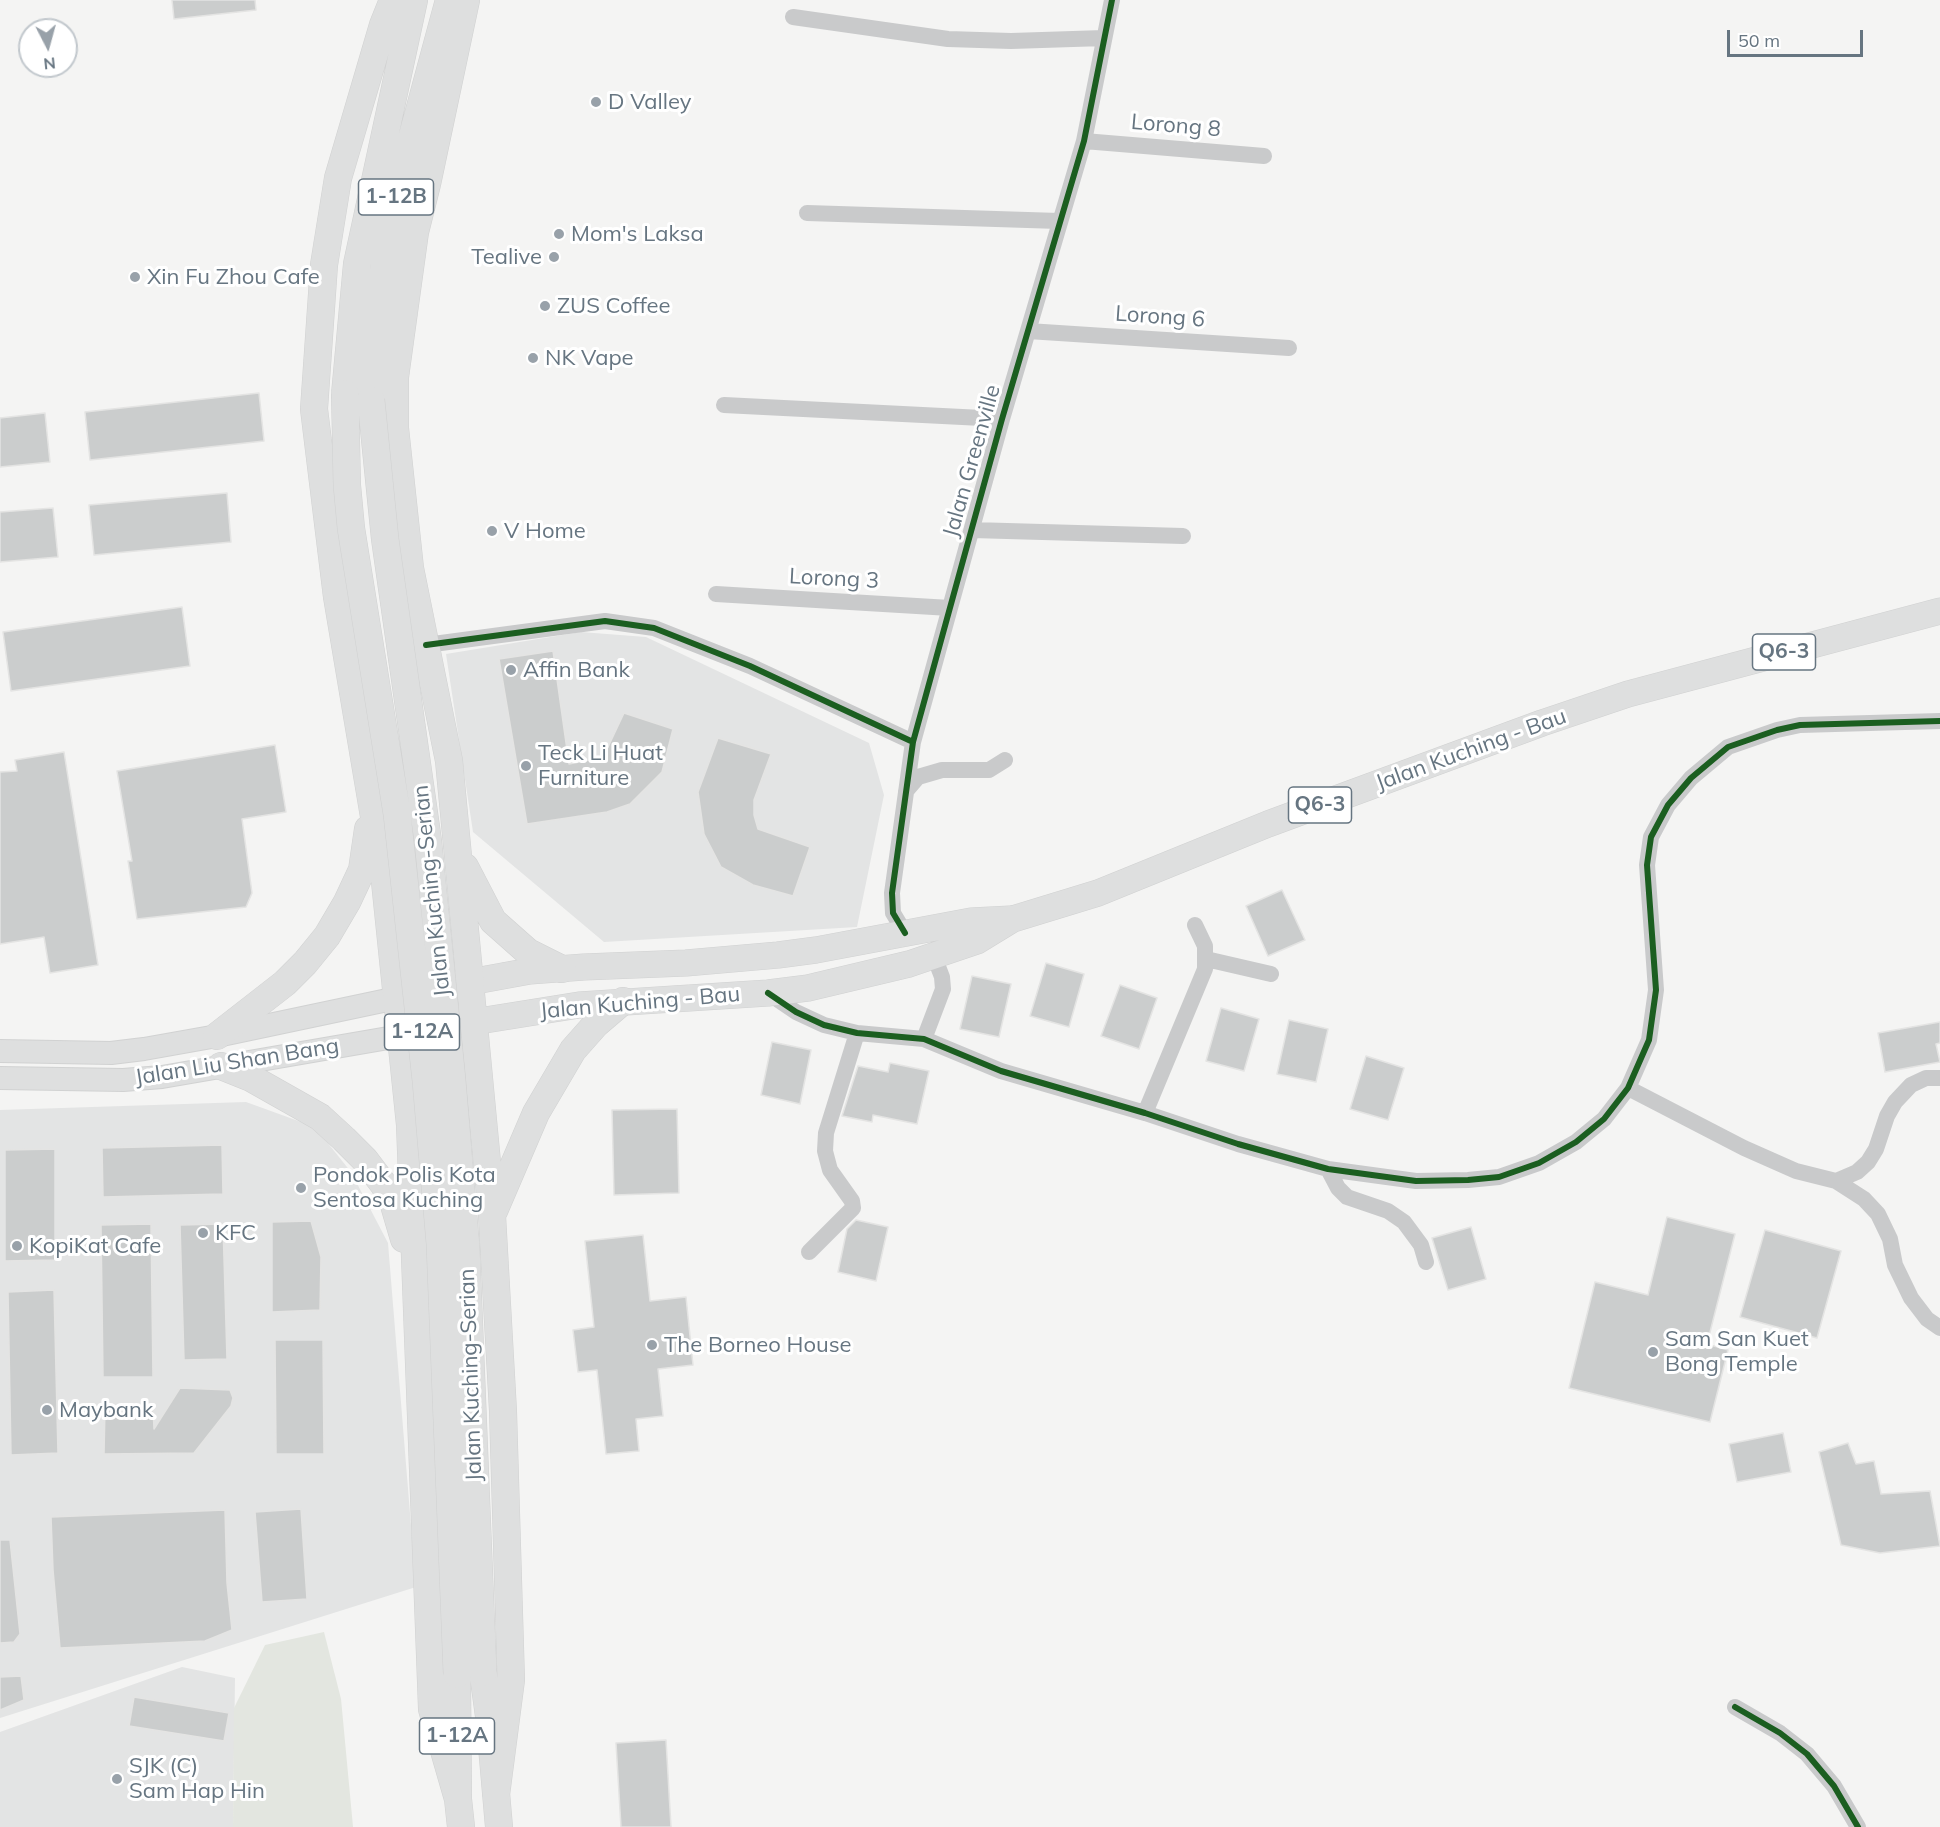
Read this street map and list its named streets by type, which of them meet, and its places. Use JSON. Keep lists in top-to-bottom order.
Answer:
{
  "streets": {
    "highway": ["1-12B", "Jalan Kuching-Serian", "1-12A"],
    "main road": ["Q6-3", "Jalan Kuching - Bau", "Jalan Liu Shan Bang"],
    "street": [
      "Lorong 8",
      "Lorong 6",
      "Jalan Greenville",
      "Lorong 3"
    ]
  },
  "crossings": [
    ["Lorong 8", "Jalan Greenville"],
    ["Lorong 6", "Jalan Greenville"],
    ["Jalan Greenville", "Lorong 3"],
    ["Jalan Greenville", "Jalan Kuching - Bau"],
    ["Jalan Kuching - Bau", "Jalan Liu Shan Bang"]
  ],
  "places": [
    "D Valley",
    "Mom's Laksa",
    "Tealive",
    "Xin Fu Zhou Cafe",
    "ZUS Coffee",
    "NK Vape",
    "V Home",
    "Affin Bank",
    "Teck Li Huat Furniture",
    "Pondok Polis Kota Sentosa Kuching",
    "KFC",
    "KopiKat Cafe",
    "The Borneo House",
    "Sam San Kuet Bong Temple",
    "Maybank",
    "SJK (C) Sam Hap Hin"
  ],
  "scale_bar": "50 m",
  "north": "bottom"
}
